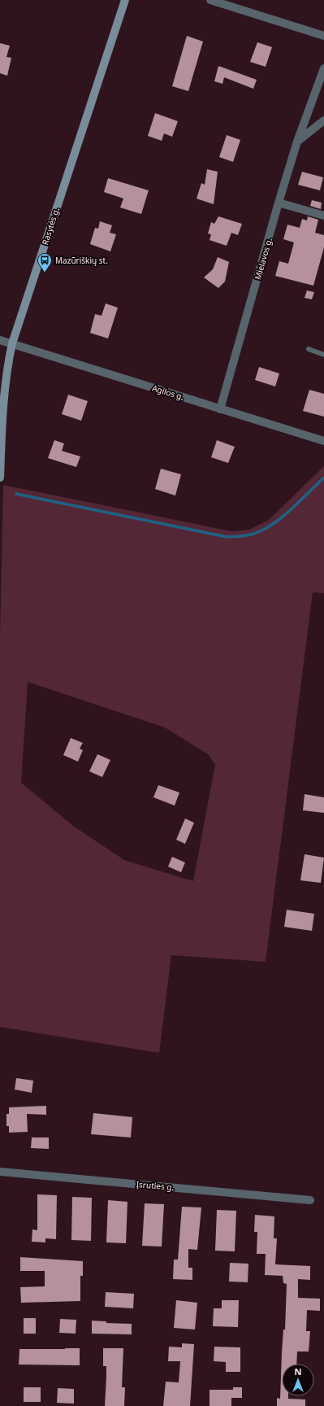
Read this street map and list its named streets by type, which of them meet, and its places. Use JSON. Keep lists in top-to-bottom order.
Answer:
{
  "streets": {
    "main road": ["Rasytės g."],
    "street": ["Mielavos g.", "Agilos g.", "Įsruties g."]
  },
  "crossings": [
    ["Rasytės g.", "Agilos g."],
    ["Mielavos g.", "Agilos g."]
  ],
  "places": {
    "bus stop": ["Mazūriškių st."]
  },
  "north": "top"
}
